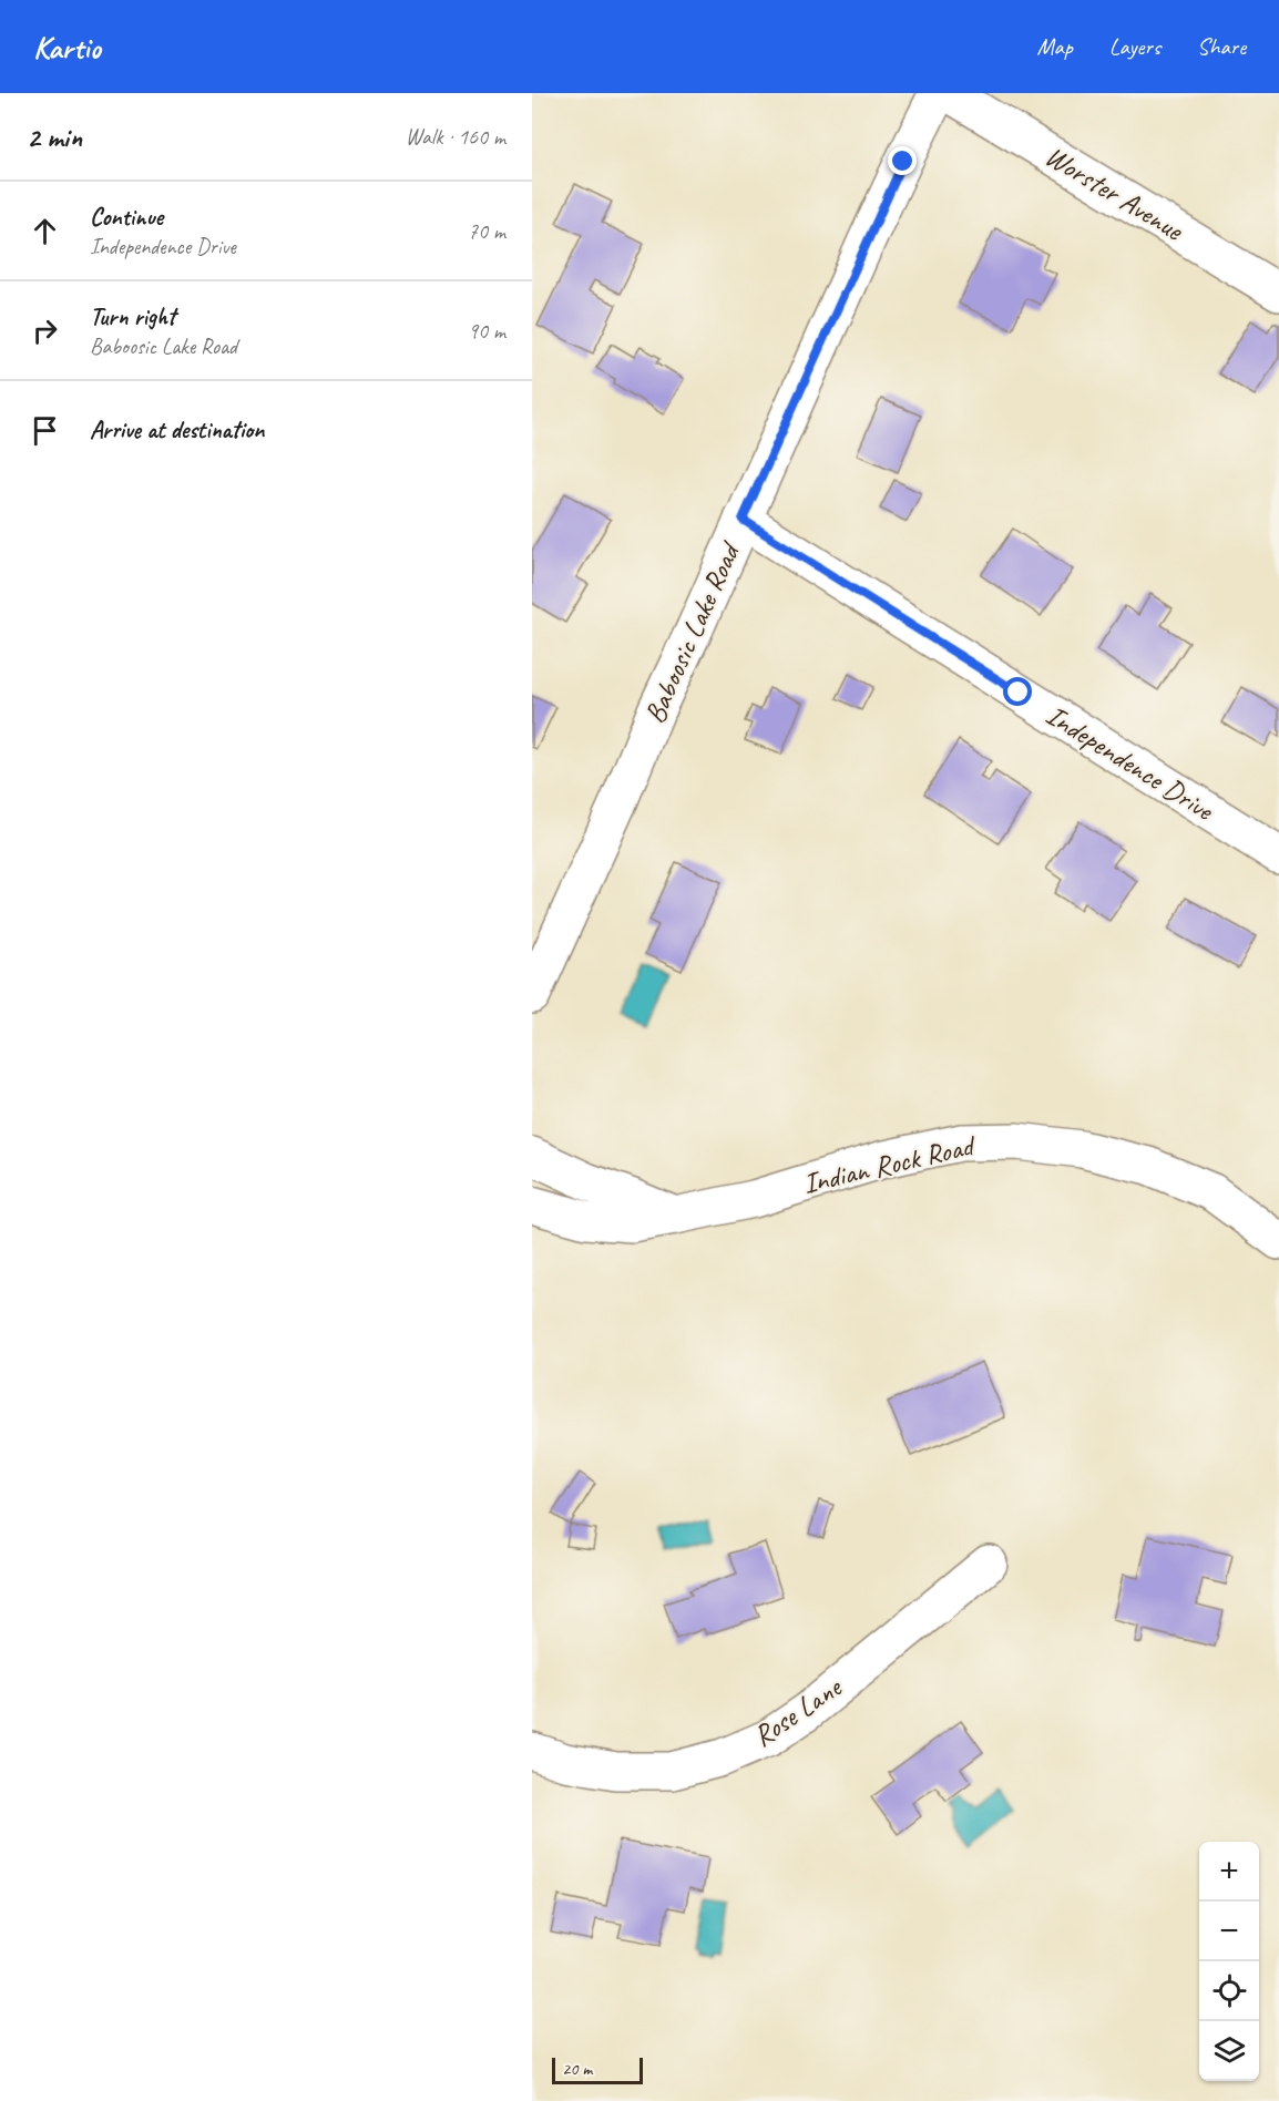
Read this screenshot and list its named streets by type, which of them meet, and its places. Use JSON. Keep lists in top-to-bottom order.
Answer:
{
  "streets": {
    "street": [
      "Worster Avenue",
      "Baboosic Lake Road",
      "Independence Drive",
      "Indian Rock Road",
      "Rose Lane"
    ]
  },
  "crossings": [
    ["Baboosic Lake Road", "Independence Drive"]
  ],
  "scale_bar": "20 m",
  "page": {
    "header": "Kartio",
    "nav": ["Map", "Layers", "Share"],
    "heading": ["2 min", "Walk · 160 m"],
    "list": [
      ["Continue", "Independence Drive", "70 m"],
      ["Turn right", "Baboosic Lake Road", "90 m"],
      "Arrive at destination"
    ],
    "map_buttons": ["+", "−"],
    "scale": "20 m"
  }
}
